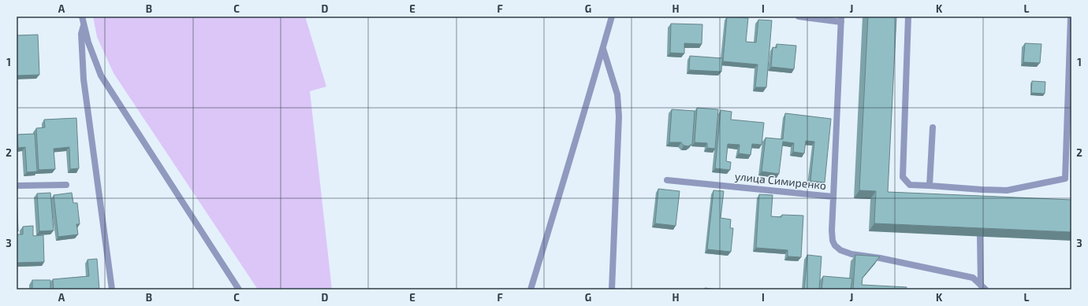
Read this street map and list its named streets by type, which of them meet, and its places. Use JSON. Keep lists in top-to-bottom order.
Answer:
{
  "streets": {
    "street": ["улица Симиренко"]
  },
  "grid": {
    "columns": [
      "A",
      "B",
      "C",
      "D",
      "E",
      "F",
      "G",
      "H",
      "I",
      "J",
      "K",
      "L"
    ],
    "rows": ["1", "2", "3"]
  }
}
